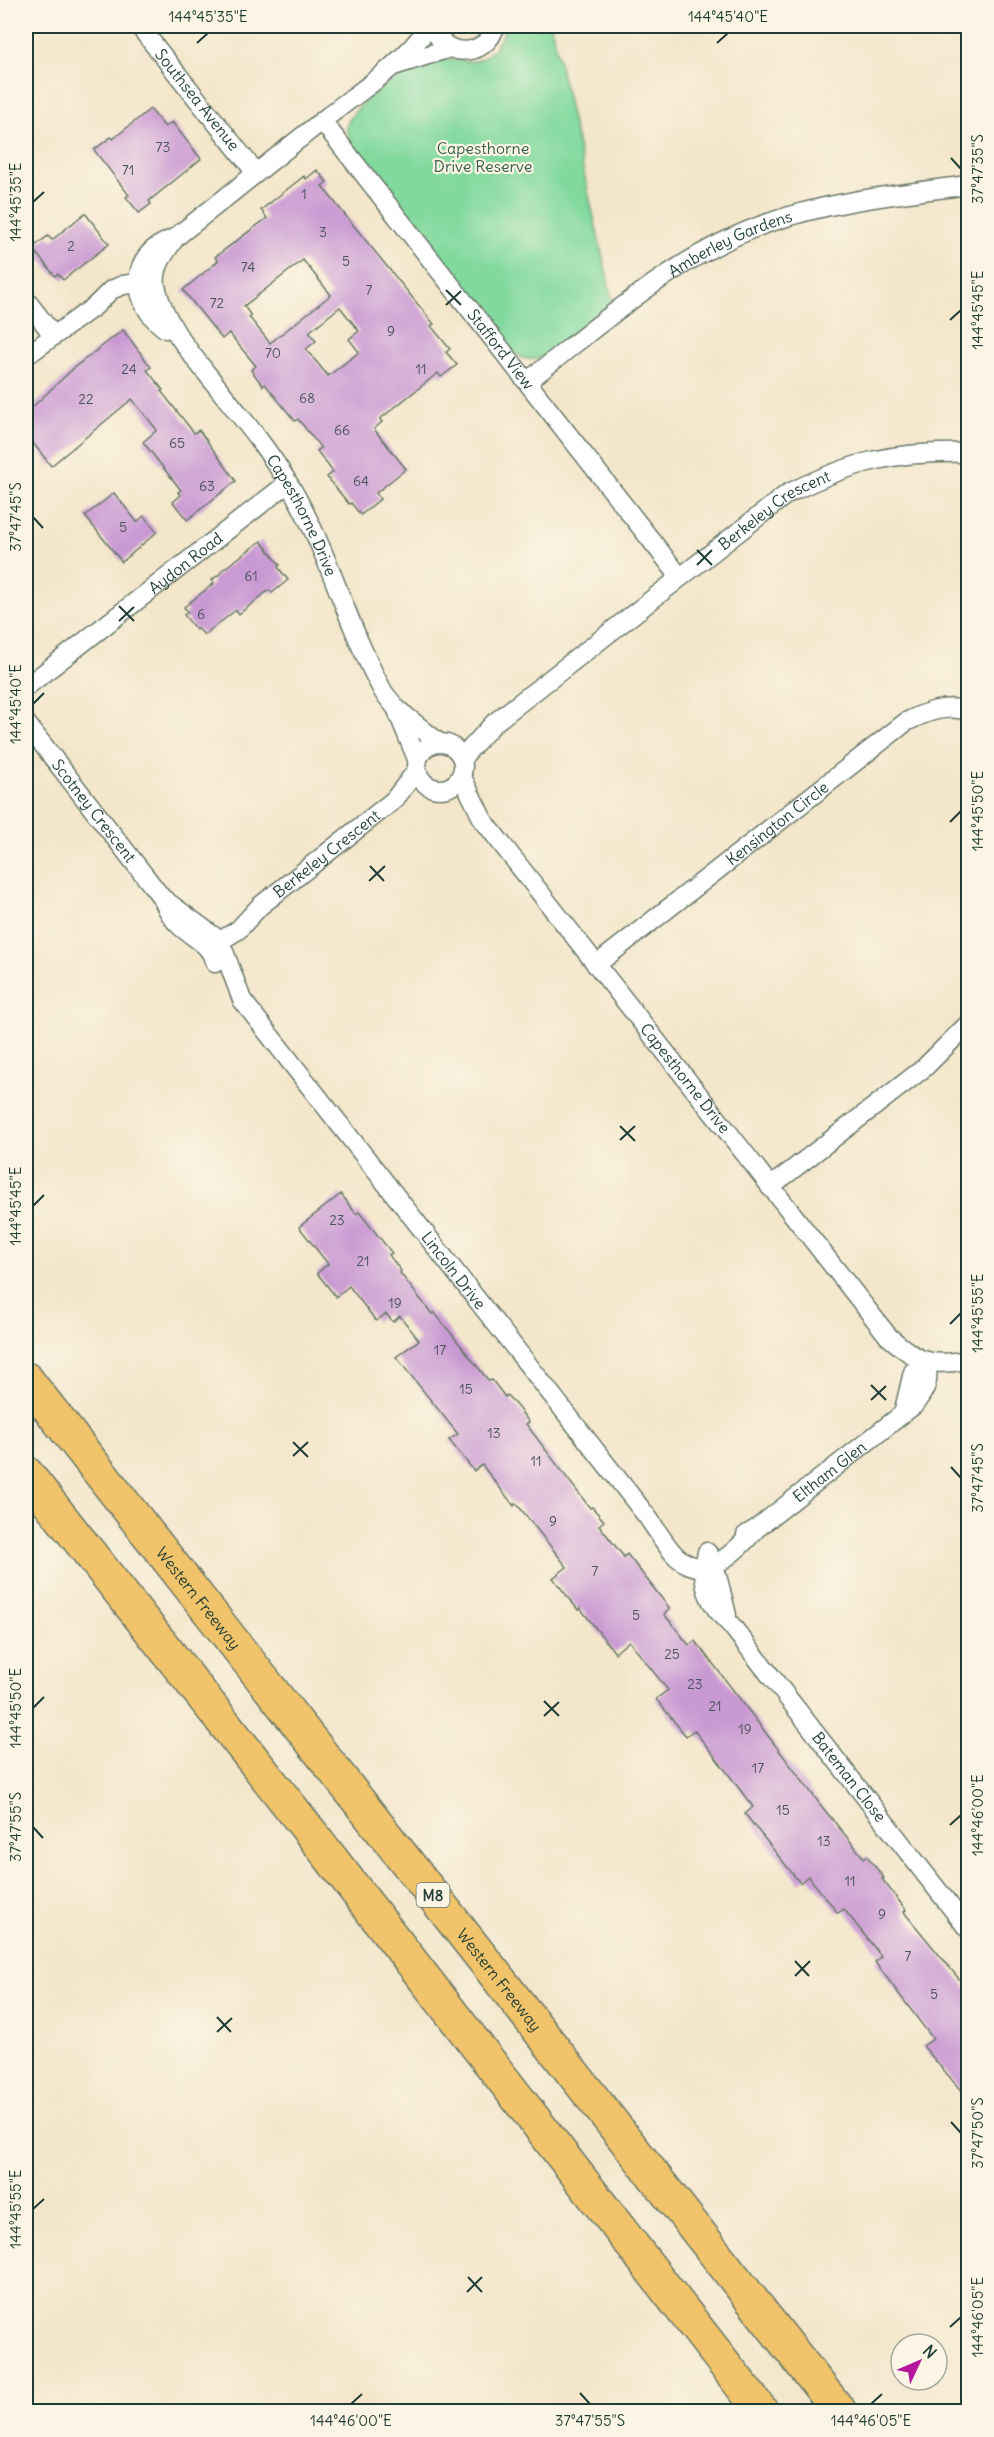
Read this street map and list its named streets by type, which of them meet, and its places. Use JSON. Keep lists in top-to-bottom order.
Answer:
{
  "streets": {
    "highway": ["Western Freeway", "M8"],
    "street": [
      "Southsea Avenue",
      "Amberley Gardens",
      "Stafford View",
      "Berkeley Crescent",
      "Capesthorne Drive",
      "Aydon Road",
      "Scotney Crescent",
      "Kensington Circle",
      "Lincoln Drive",
      "Eltham Glen",
      "Bateman Close"
    ]
  },
  "crossings": [
    ["Amberley Gardens", "Stafford View"],
    ["Stafford View", "Berkeley Crescent"],
    ["Berkeley Crescent", "Capesthorne Drive"],
    ["Berkeley Crescent", "Scotney Crescent"],
    ["Berkeley Crescent", "Lincoln Drive"],
    ["Capesthorne Drive", "Aydon Road"],
    ["Capesthorne Drive", "Kensington Circle"],
    ["Capesthorne Drive", "Eltham Glen"],
    ["Scotney Crescent", "Lincoln Drive"],
    ["Lincoln Drive", "Eltham Glen"],
    ["Lincoln Drive", "Bateman Close"],
    ["Eltham Glen", "Bateman Close"]
  ],
  "parks": ["Capesthorne Drive Reserve"],
  "house_numbers": [
    "73",
    "71",
    "1",
    "3",
    "2",
    "5",
    "74",
    "7",
    "72",
    "9",
    "70",
    "24",
    "11",
    "68",
    "22",
    "66",
    "65",
    "64",
    "63",
    "5",
    "61",
    "6",
    "23",
    "21",
    "19",
    "17",
    "15",
    "13",
    "11",
    "9",
    "7",
    "5",
    "25",
    "23",
    "21",
    "19",
    "17",
    "15",
    "13",
    "11",
    "9",
    "7",
    "5"
  ],
  "north": "top right",
  "coordinates": [
    "144°45'35\"E",
    "144°45'40\"E",
    "37°47'35\"S",
    "144°45'45\"E",
    "37°47'45\"S",
    "144°45'50\"E",
    "144°45'55\"E",
    "144°46'00\"E",
    "37°47'55\"S",
    "37°47'50\"S",
    "144°46'05\"E"
  ]
}
